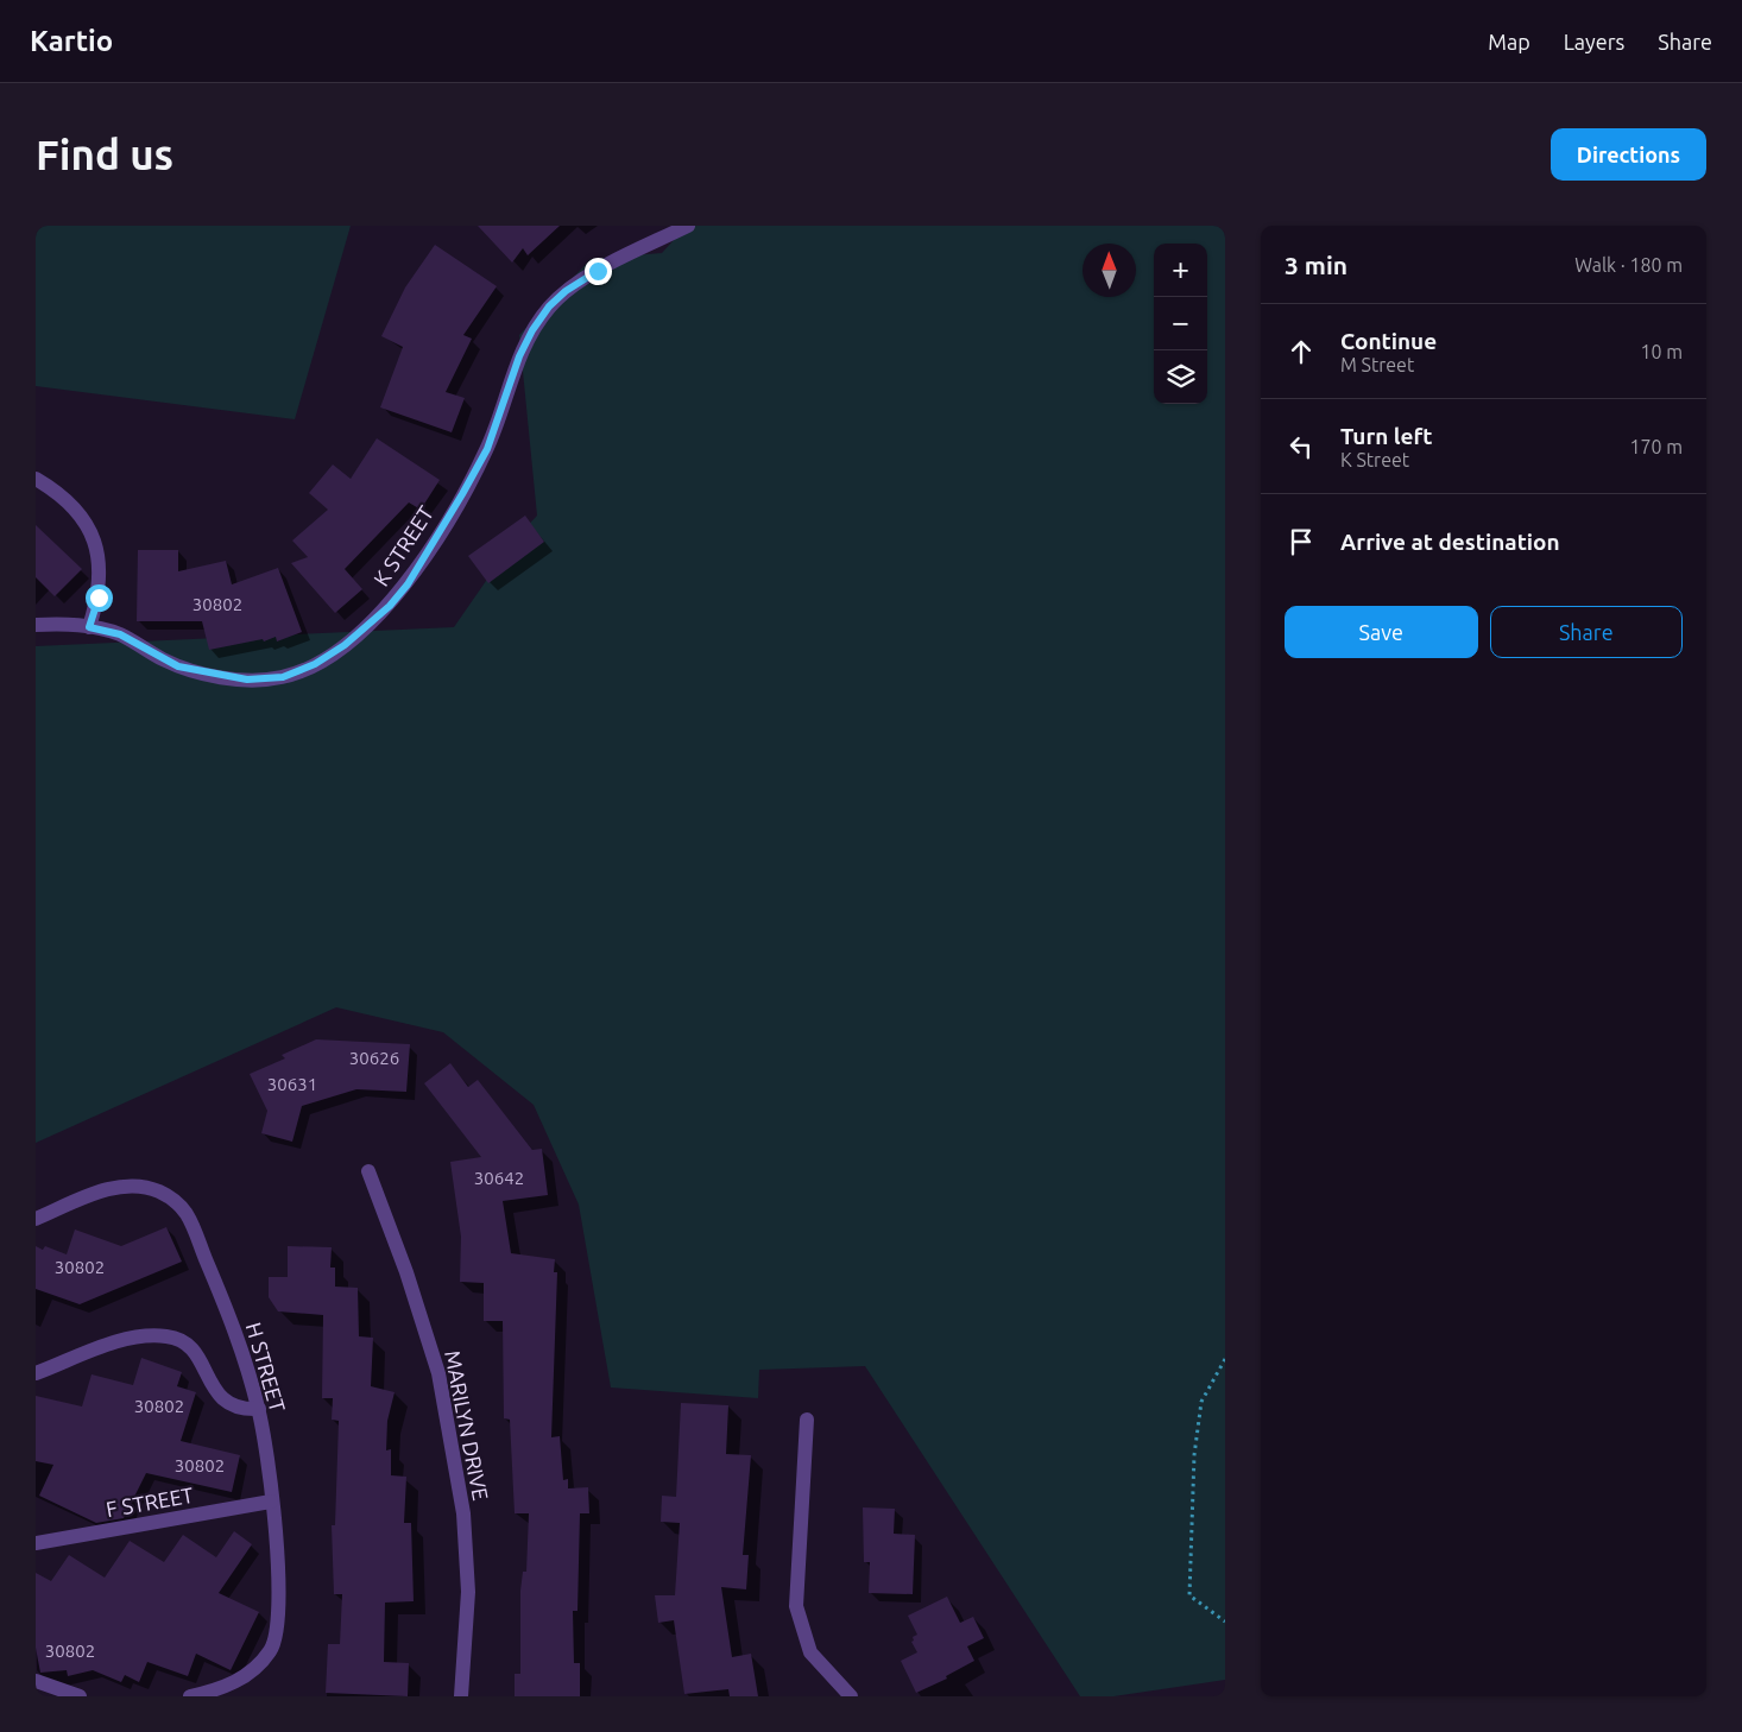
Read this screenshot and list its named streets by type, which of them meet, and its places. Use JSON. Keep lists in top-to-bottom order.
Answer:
{
  "streets": {
    "street": [
      "K STREET",
      "H STREET",
      "MARILYN DRIVE",
      "F STREET"
    ]
  },
  "crossings": [
    ["H STREET", "F STREET"]
  ],
  "house_numbers": [
    "30802",
    "30626",
    "30631",
    "30642",
    "30802",
    "30802",
    "30802",
    "30802"
  ],
  "north": "top",
  "page": {
    "header": "Kartio",
    "nav": ["Map", "Layers", "Share"],
    "buttons": [
      "Directions",
      ["Save", "Share"]
    ],
    "title": "Find us",
    "heading": ["3 min", "Walk · 180 m"],
    "map_buttons": ["+", "−"],
    "list": [
      ["Continue", "M Street", "10 m"],
      ["Turn left", "K Street", "170 m"],
      "Arrive at destination"
    ]
  }
}
